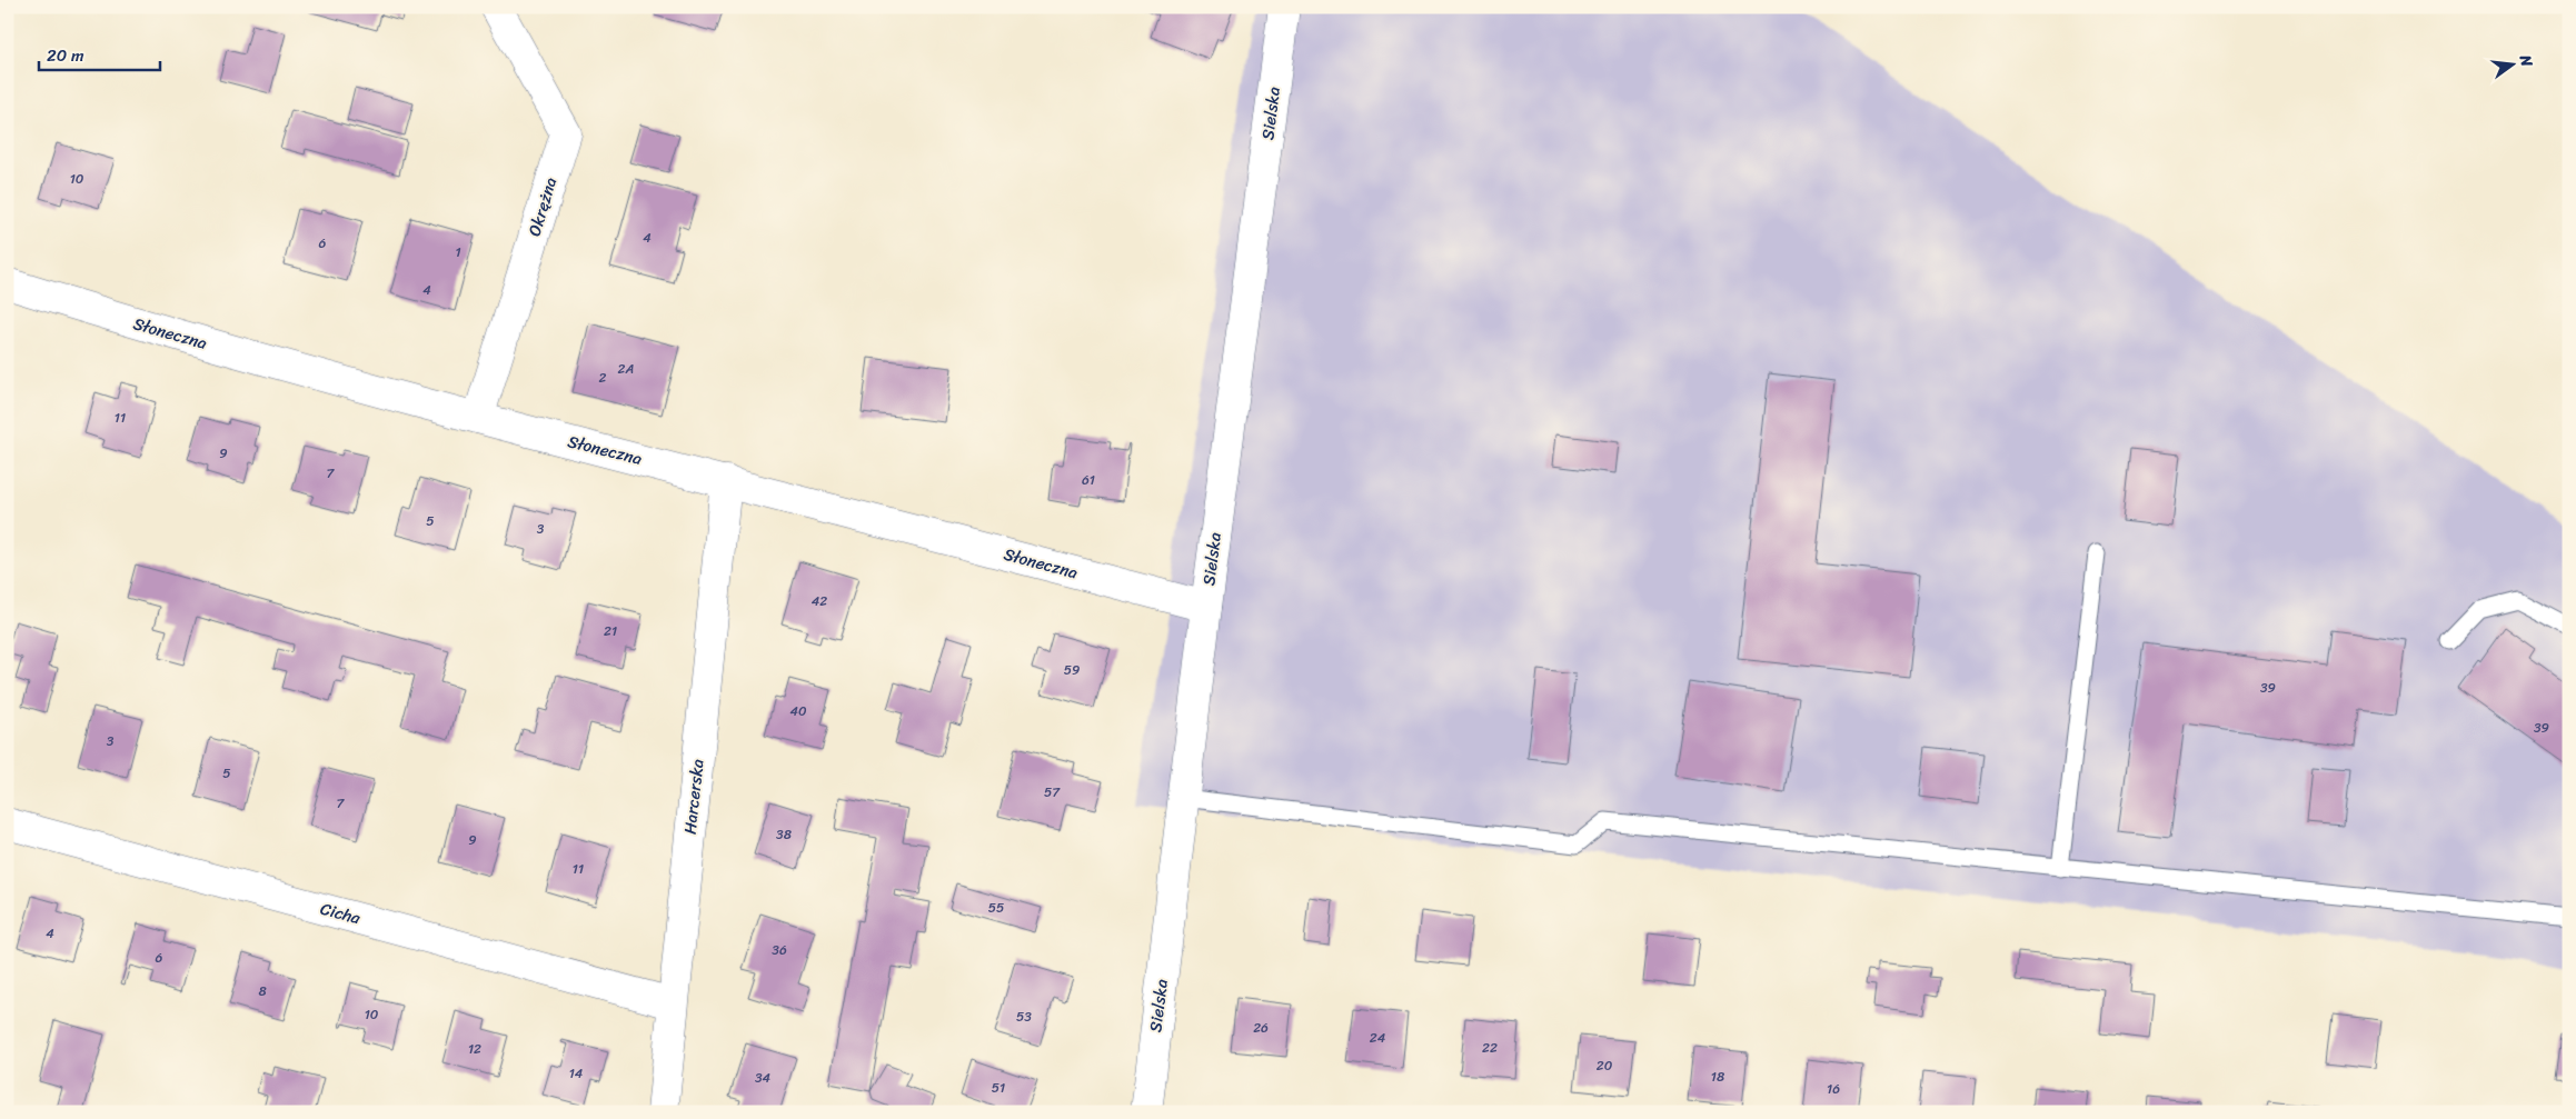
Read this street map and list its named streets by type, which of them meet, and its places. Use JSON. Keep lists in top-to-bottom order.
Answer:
{
  "streets": {
    "street": [
      "Sielska",
      "Okrężna",
      "Słoneczna",
      "Harcerska",
      "Cicha"
    ]
  },
  "crossings": [
    ["Sielska", "Słoneczna"],
    ["Okrężna", "Słoneczna"],
    ["Słoneczna", "Harcerska"],
    ["Harcerska", "Cicha"]
  ],
  "house_numbers": [
    "10",
    "4",
    "6",
    "1",
    "4",
    "2A",
    "2",
    "11",
    "9",
    "7",
    "61",
    "5",
    "3",
    "42",
    "21",
    "59",
    "39",
    "40",
    "39",
    "3",
    "5",
    "57",
    "7",
    "38",
    "9",
    "11",
    "55",
    "4",
    "36",
    "6",
    "8",
    "10",
    "53",
    "26",
    "24",
    "22",
    "12",
    "20",
    "14",
    "18",
    "34",
    "51",
    "16"
  ],
  "scale_bar": "20 m",
  "north": "right"
}
